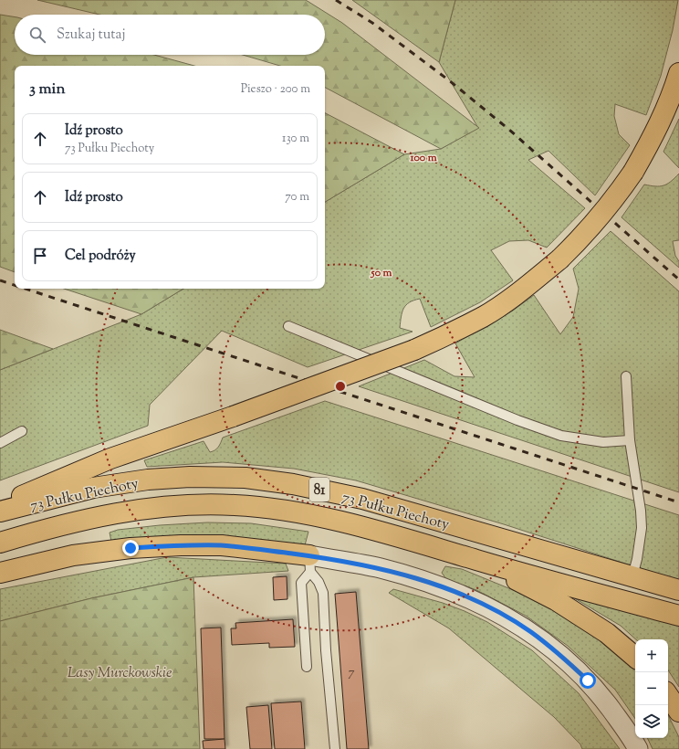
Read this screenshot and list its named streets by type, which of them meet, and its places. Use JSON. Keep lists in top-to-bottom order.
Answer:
{
  "streets": {
    "main road": ["81", "73 Pułku Piechoty"]
  },
  "parks": ["Lasy Murckowskie"],
  "house_numbers": ["7"],
  "page": {
    "search": "Szukaj tutaj",
    "heading": ["3 min", "Pieszo · 200 m"],
    "list": [
      ["Idź prosto", "73 Pułku Piechoty", "130 m"],
      ["Idź prosto", "70 m"],
      "Cel podróży"
    ],
    "map_buttons": ["+", "−"]
  },
  "rings": ["100 m", "50 m"]
}
